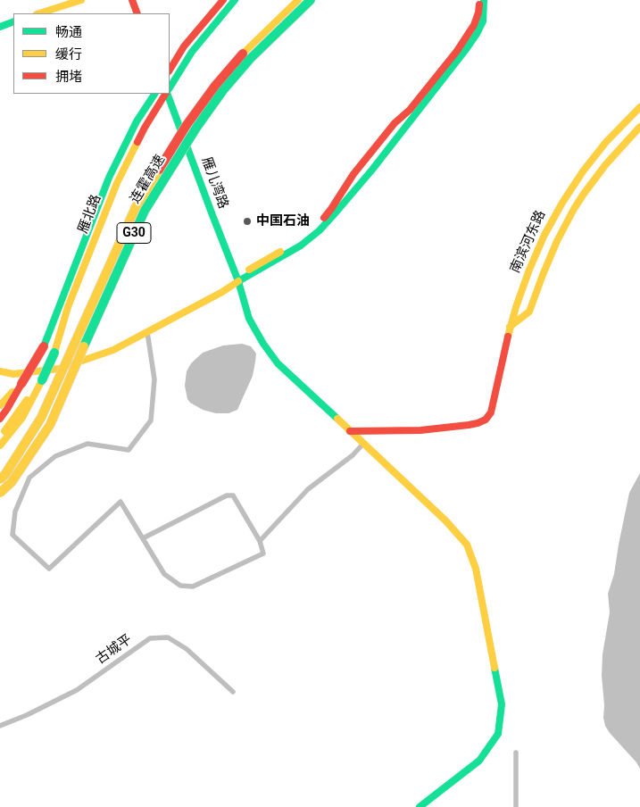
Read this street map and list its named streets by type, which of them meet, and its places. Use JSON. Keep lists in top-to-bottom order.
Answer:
{
  "streets": {
    "main road": [
      "连霍高速",
      "雁儿湾路",
      "雁北路",
      "G30",
      "南滨河东路"
    ],
    "street": ["古城平"]
  },
  "crossings": [
    ["雁儿湾路", "南滨河东路"]
  ],
  "places": ["中国石油"],
  "legend": ["畅通", "缓行", "拥堵"]
}
